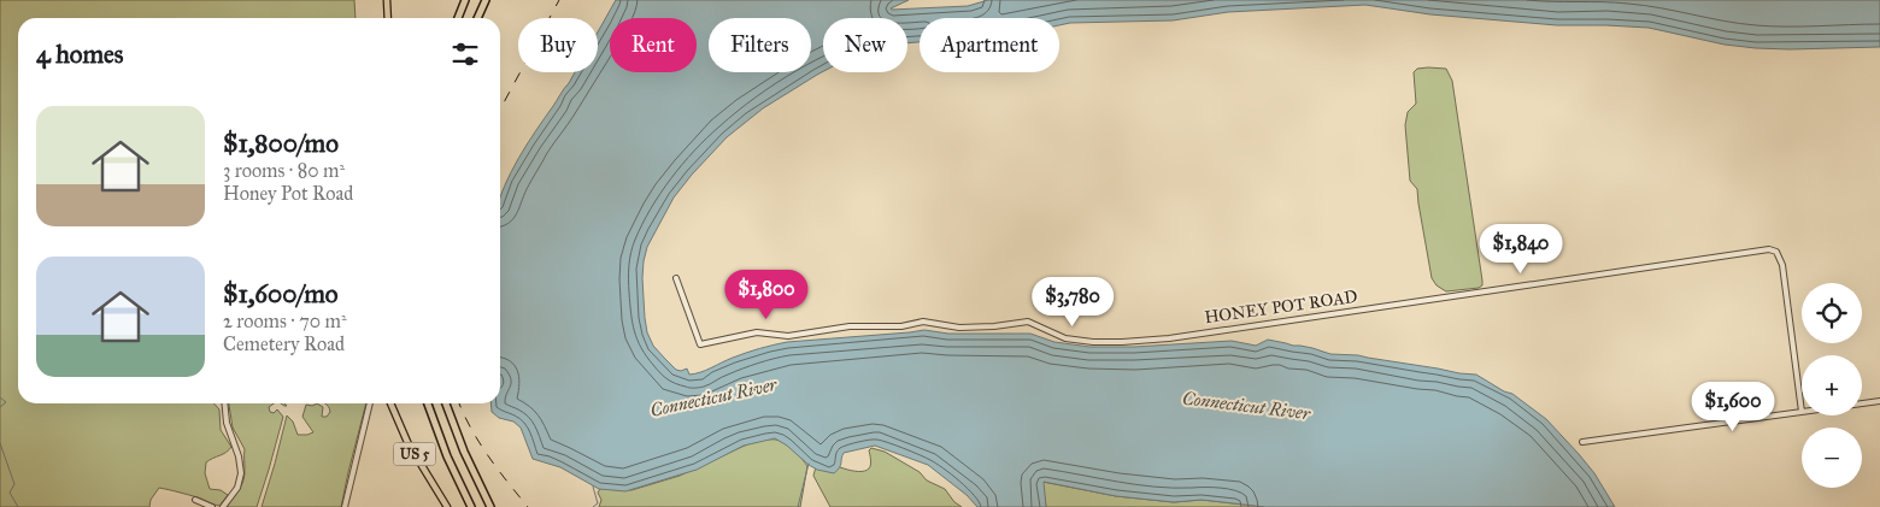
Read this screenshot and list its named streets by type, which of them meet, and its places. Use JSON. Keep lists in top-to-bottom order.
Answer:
{
  "streets": {
    "main road": ["US 5"],
    "street": ["HONEY POT ROAD"]
  },
  "water": ["Connecticut River"],
  "page": {
    "chip": [
      "Buy",
      "Rent",
      "Filters",
      "New",
      "Apartment"
    ],
    "heading": "4 homes",
    "list": [
      {
        "name": "$1,800/mo",
        "note": "3 rooms · 80 m² · Honey Pot Road"
      },
      {
        "name": "$1,600/mo",
        "note": "2 rooms · 70 m² · Cemetery Road"
      }
    ],
    "price": [
      "$1,840",
      "$1,800",
      "$3,780",
      "$1,600"
    ],
    "map_buttons": ["+", "−"]
  }
}
